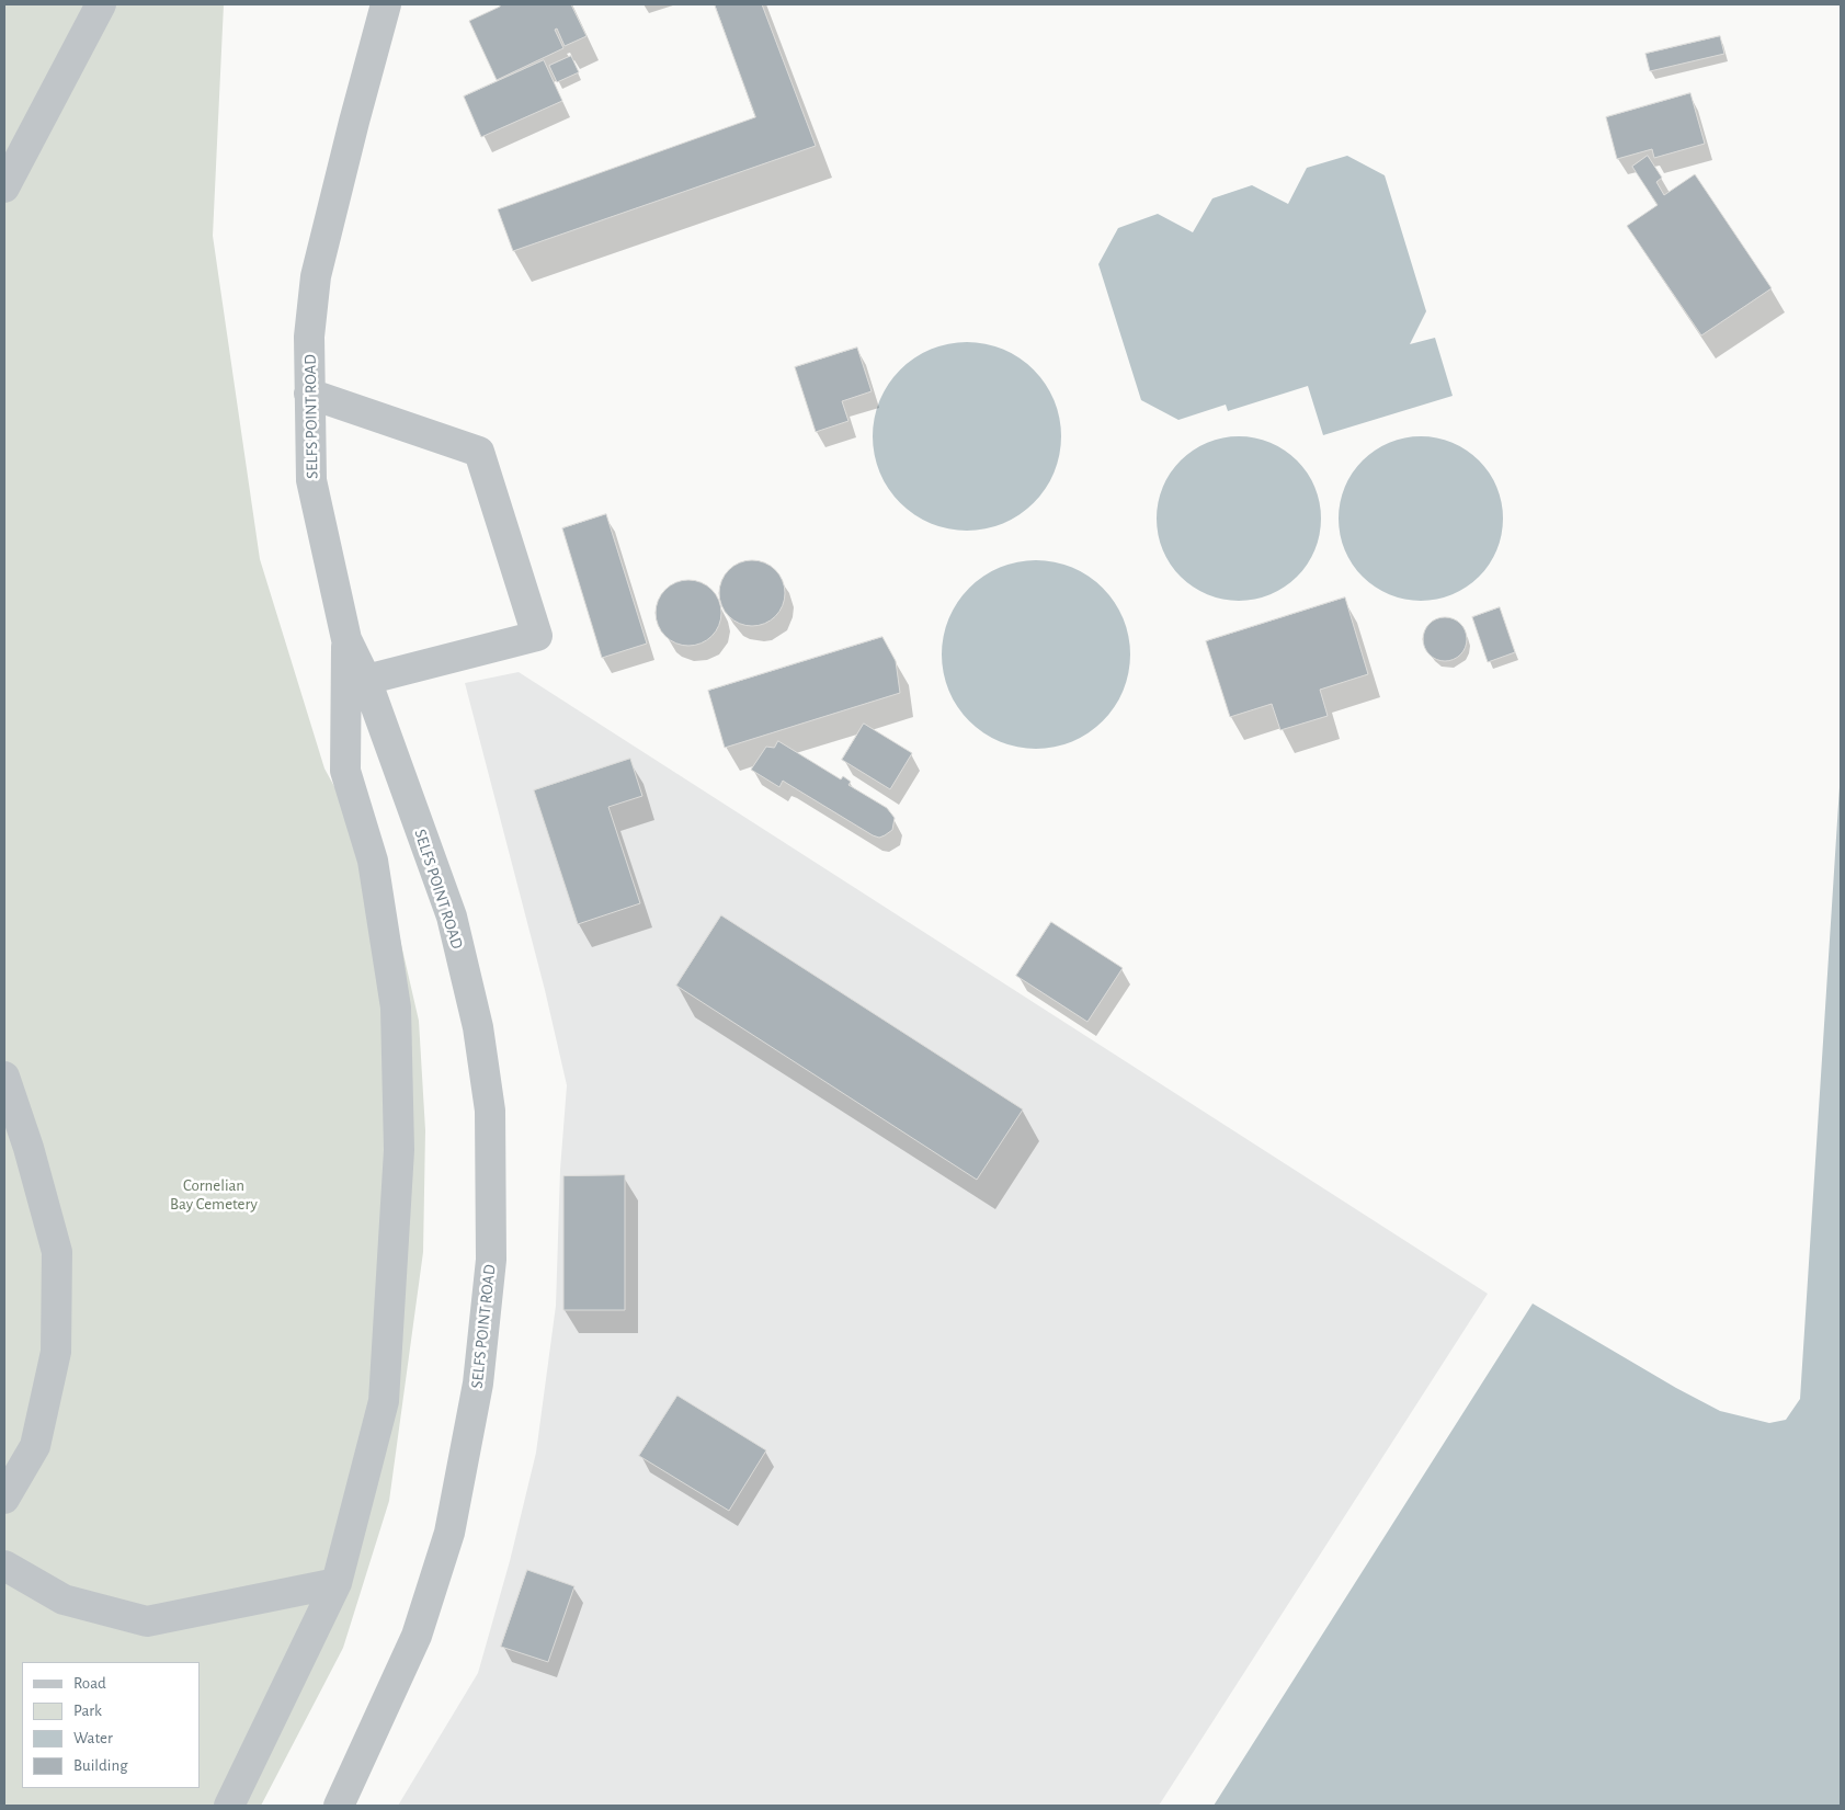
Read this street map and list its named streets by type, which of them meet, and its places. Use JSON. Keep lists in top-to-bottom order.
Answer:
{
  "streets": {
    "street": ["SELFS POINT ROAD"]
  },
  "parks": ["Cornelian Bay Cemetery"],
  "legend": [
    "Road",
    "Park",
    "Water",
    "Building"
  ]
}
